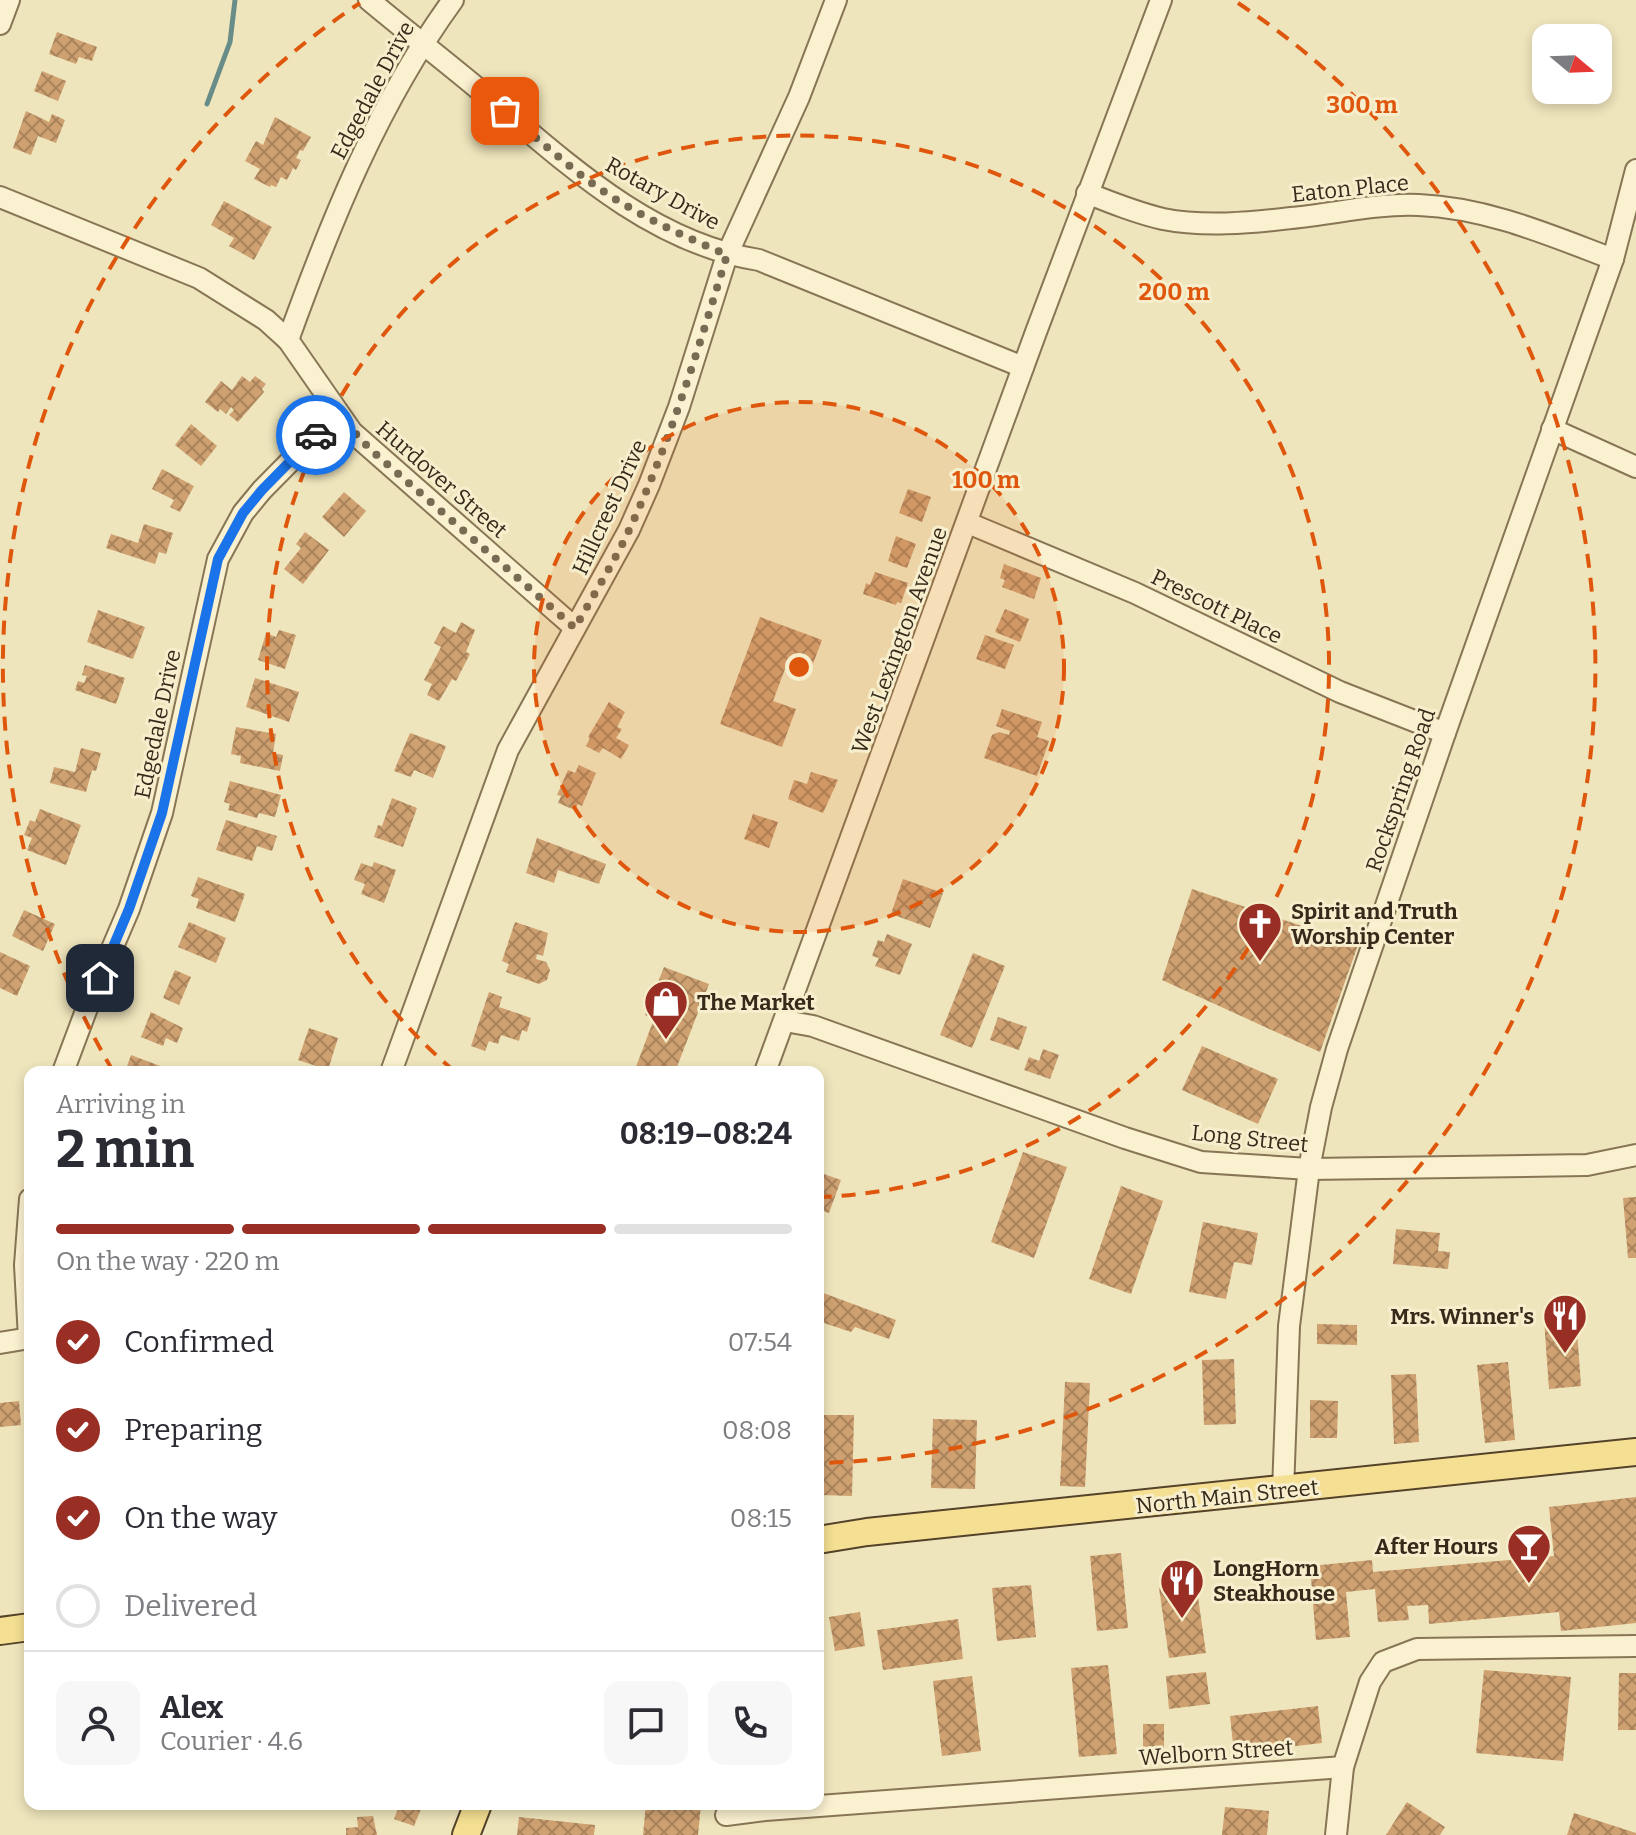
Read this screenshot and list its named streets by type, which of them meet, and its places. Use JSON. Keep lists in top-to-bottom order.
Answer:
{
  "streets": {
    "main road": ["North Main Street"],
    "street": [
      "Edgedale Drive",
      "Eaton Place",
      "Rotary Drive",
      "Hurdover Street",
      "Hillcrest Drive",
      "Prescott Place",
      "West Lexington Avenue",
      "Rockspring Road",
      "Long Street",
      "Welborn Street"
    ]
  },
  "crossings": [
    ["Edgedale Drive", "Rotary Drive"],
    ["Edgedale Drive", "Hurdover Street"],
    ["Eaton Place", "West Lexington Avenue"],
    ["Eaton Place", "Rockspring Road"],
    ["Rotary Drive", "Hillcrest Drive"],
    ["Rotary Drive", "West Lexington Avenue"],
    ["Hurdover Street", "Hillcrest Drive"],
    ["Prescott Place", "West Lexington Avenue"],
    ["Prescott Place", "Rockspring Road"],
    ["West Lexington Avenue", "Long Street"],
    ["Rockspring Road", "Long Street"],
    ["Rockspring Road", "North Main Street"]
  ],
  "places": {
    "church": ["Spirit and Truth Worship Center"],
    "shop": ["The Market"],
    "restaurant": ["Mrs. Winner's", "LongHorn Steakhouse"],
    "bar": ["After Hours"]
  },
  "north": "right",
  "page": {
    "heading": ["2 min", "Arriving in", "08:19–08:24"],
    "panel": ["Alex", "Courier · 4.6"],
    "bar": "On the way · 220 m",
    "list": [
      ["Confirmed", "07:54"],
      ["Preparing", "08:08"],
      ["On the way", "08:15"],
      "Delivered"
    ]
  },
  "rings": ["300 m", "200 m", "100 m"]
}
